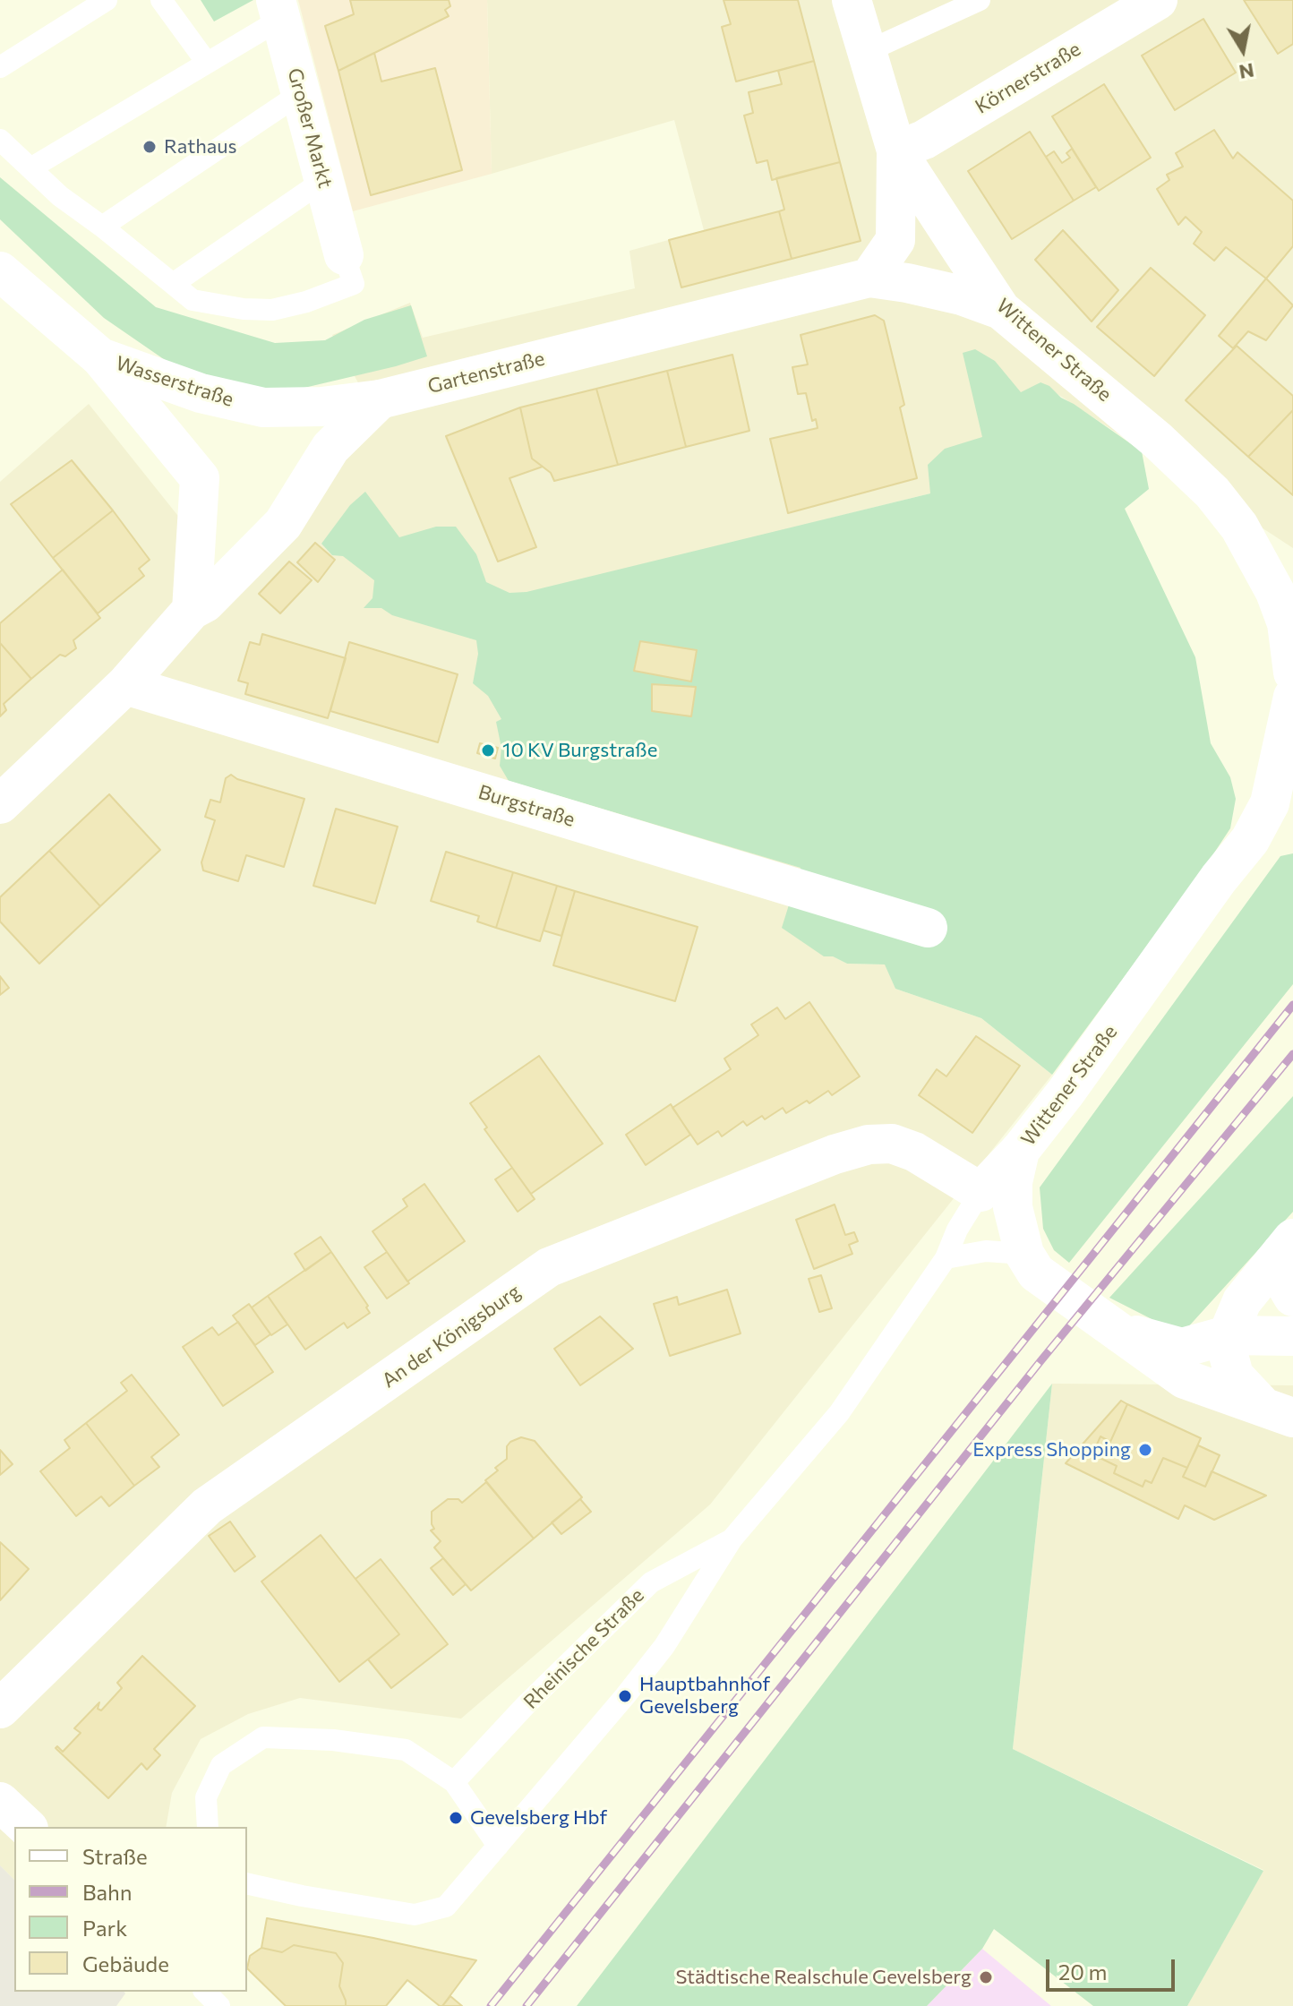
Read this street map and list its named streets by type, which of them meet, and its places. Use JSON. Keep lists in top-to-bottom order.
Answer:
{
  "streets": {
    "street": [
      "Körnerstraße",
      "Großer Markt",
      "Wittener Straße",
      "Gartenstraße",
      "Wasserstraße",
      "Burgstraße",
      "An der Königsburg",
      "Rheinische Straße"
    ]
  },
  "crossings": [
    ["Körnerstraße", "Wittener Straße"],
    ["Wittener Straße", "Gartenstraße"],
    ["Wittener Straße", "Rheinische Straße"],
    ["Gartenstraße", "Wasserstraße"],
    ["An der Königsburg", "Rheinische Straße"]
  ],
  "places": [
    "Rathaus",
    "10 KV Burgstraße",
    "Express Shopping",
    "Hauptbahnhof Gevelsberg",
    "Gevelsberg Hbf",
    "Städtische Realschule Gevelsberg"
  ],
  "legend": [
    "Straße",
    "Bahn",
    "Park",
    "Gebäude"
  ],
  "scale_bar": "20 m",
  "north": "bottom"
}
